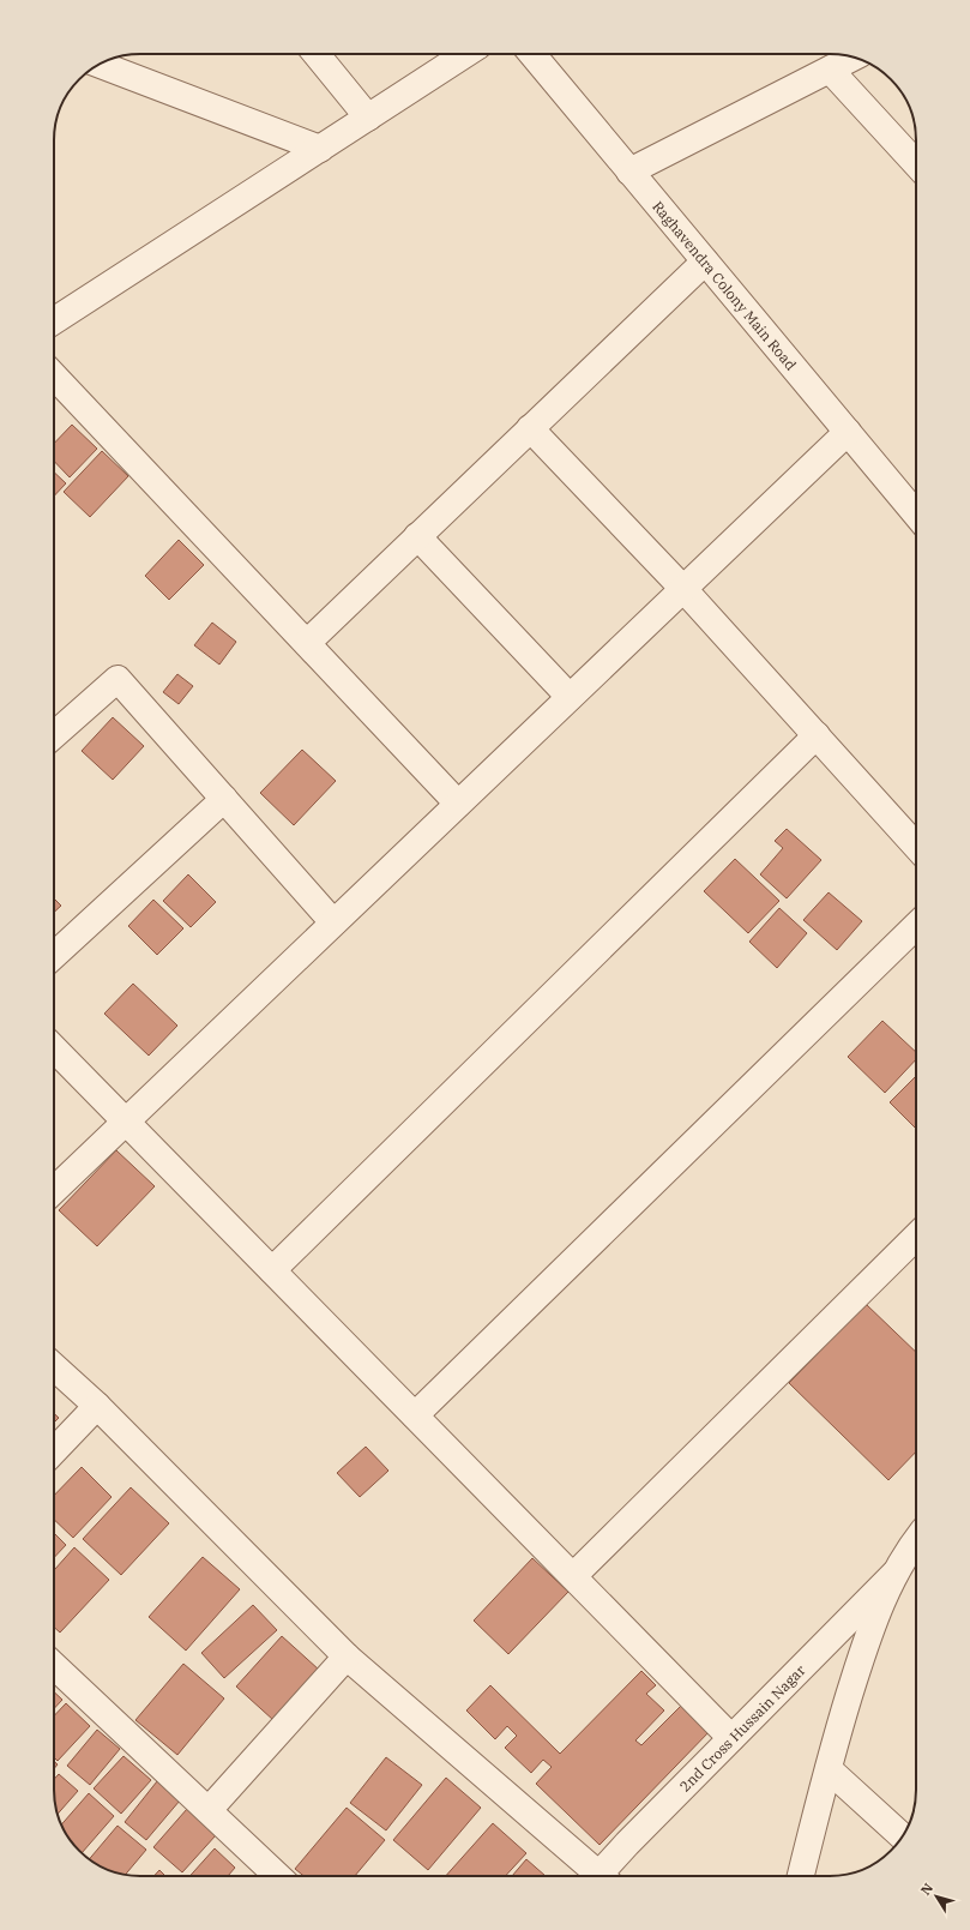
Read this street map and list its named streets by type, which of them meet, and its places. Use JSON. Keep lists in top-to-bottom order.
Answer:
{
  "streets": {
    "street": ["Raghavendra Colony Main Road", "2nd Cross Hussain Nagar"]
  },
  "north": "top left"
}
